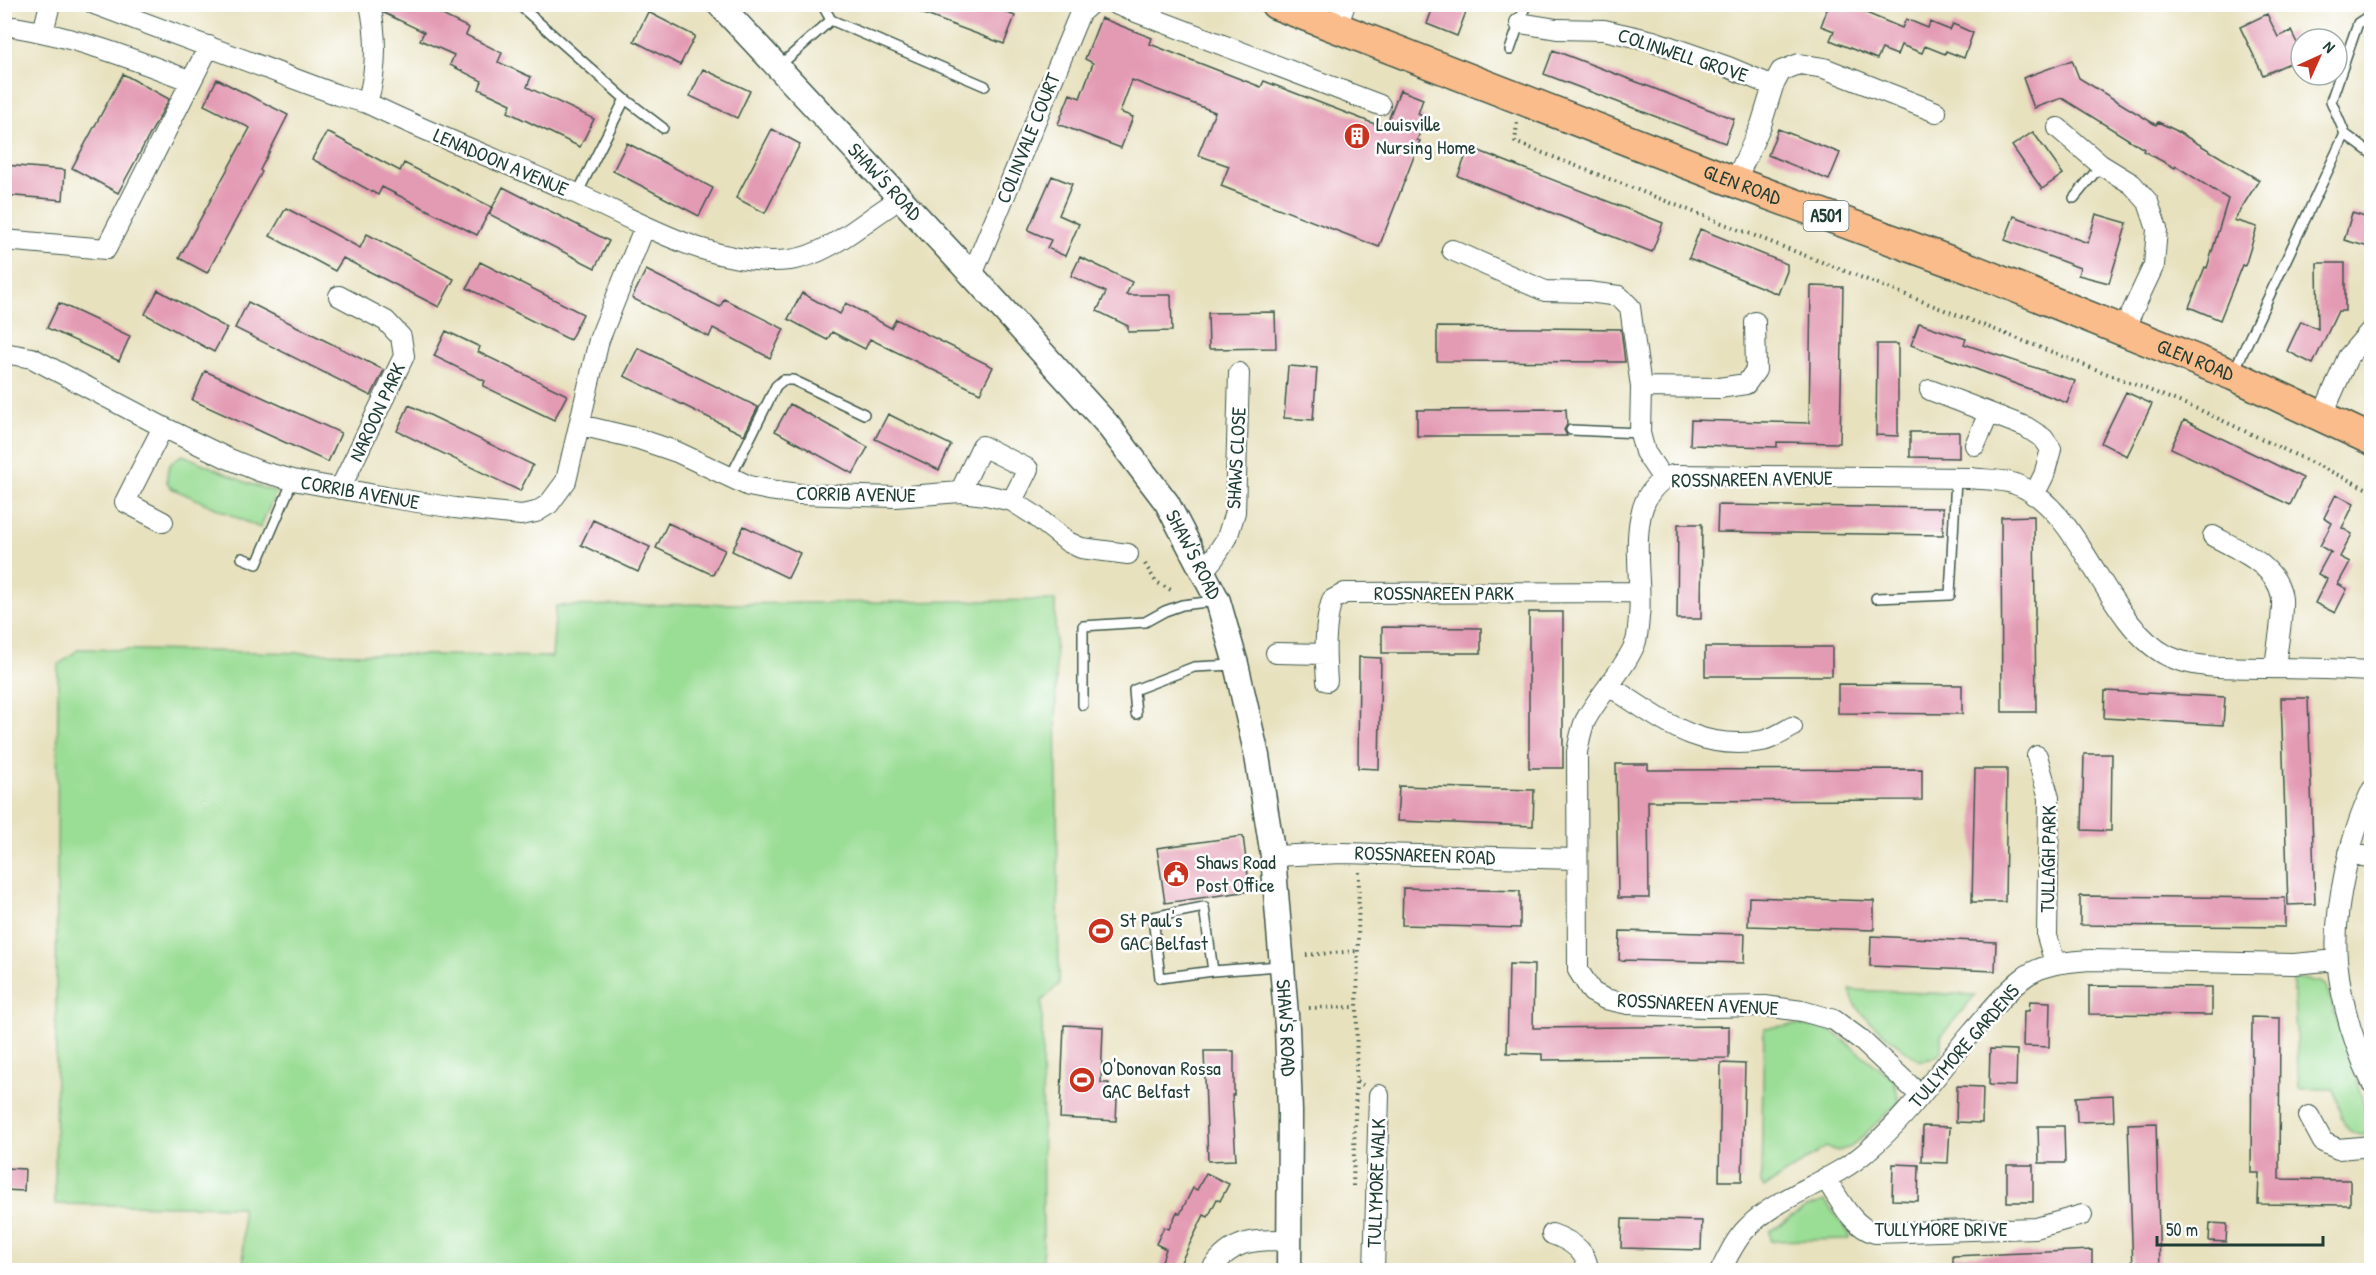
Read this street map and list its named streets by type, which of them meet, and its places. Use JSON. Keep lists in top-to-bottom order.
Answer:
{
  "streets": {
    "main road": ["GLEN ROAD", "A501"],
    "street": [
      "COLINWELL GROVE",
      "COLINVALE COURT",
      "LENADOON AVENUE",
      "SHAW'S ROAD",
      "NAROON PARK",
      "SHAWS CLOSE",
      "ROSSNAREEN AVENUE",
      "CORRIB AVENUE",
      "ROSSNAREEN PARK",
      "ROSSNAREEN ROAD",
      "TULLAGH PARK",
      "TULLYMORE GARDENS",
      "TULLYMORE WALK",
      "TULLYMORE DRIVE"
    ]
  },
  "crossings": [
    ["COLINWELL GROVE", "GLEN ROAD"],
    ["COLINVALE COURT", "SHAW'S ROAD"],
    ["LENADOON AVENUE", "SHAW'S ROAD"],
    ["LENADOON AVENUE", "CORRIB AVENUE"],
    ["SHAW'S ROAD", "SHAWS CLOSE"],
    ["SHAW'S ROAD", "ROSSNAREEN ROAD"],
    ["NAROON PARK", "CORRIB AVENUE"],
    ["ROSSNAREEN AVENUE", "ROSSNAREEN PARK"],
    ["ROSSNAREEN AVENUE", "ROSSNAREEN ROAD"],
    ["ROSSNAREEN AVENUE", "TULLYMORE GARDENS"],
    ["TULLAGH PARK", "TULLYMORE GARDENS"],
    ["TULLYMORE GARDENS", "TULLYMORE DRIVE"]
  ],
  "places": {
    "building": ["Louisville Nursing Home"],
    "public building": ["Shaws Road Post Office"],
    "sports": ["St Paul's GAC Belfast", "O'Donovan Rossa GAC Belfast"]
  },
  "scale_bar": "50 m",
  "north": "top right"
}
